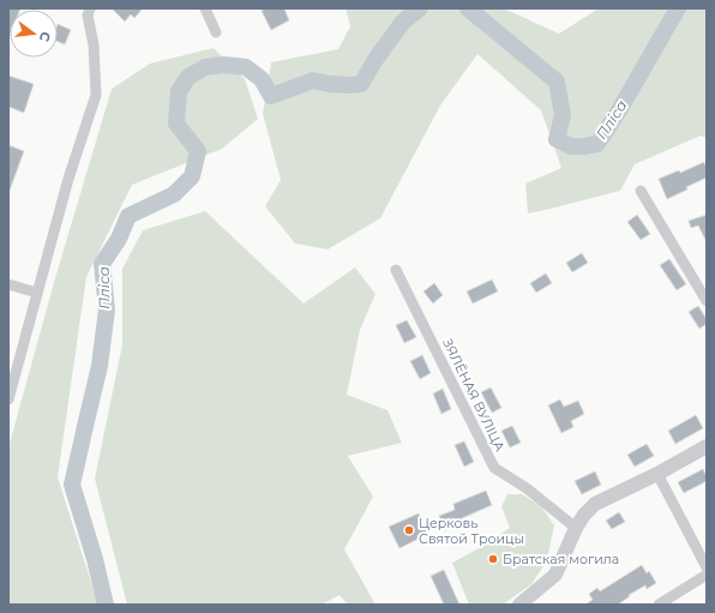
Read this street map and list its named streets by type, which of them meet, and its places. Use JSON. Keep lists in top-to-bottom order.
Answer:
{
  "streets": {
    "street": ["ЗЯЛЁНАЯ ВУЛІЦА"]
  },
  "water": ["Пліса"],
  "places": ["Церковь Святой Троицы", "Братская могила"],
  "north": "right"
}
